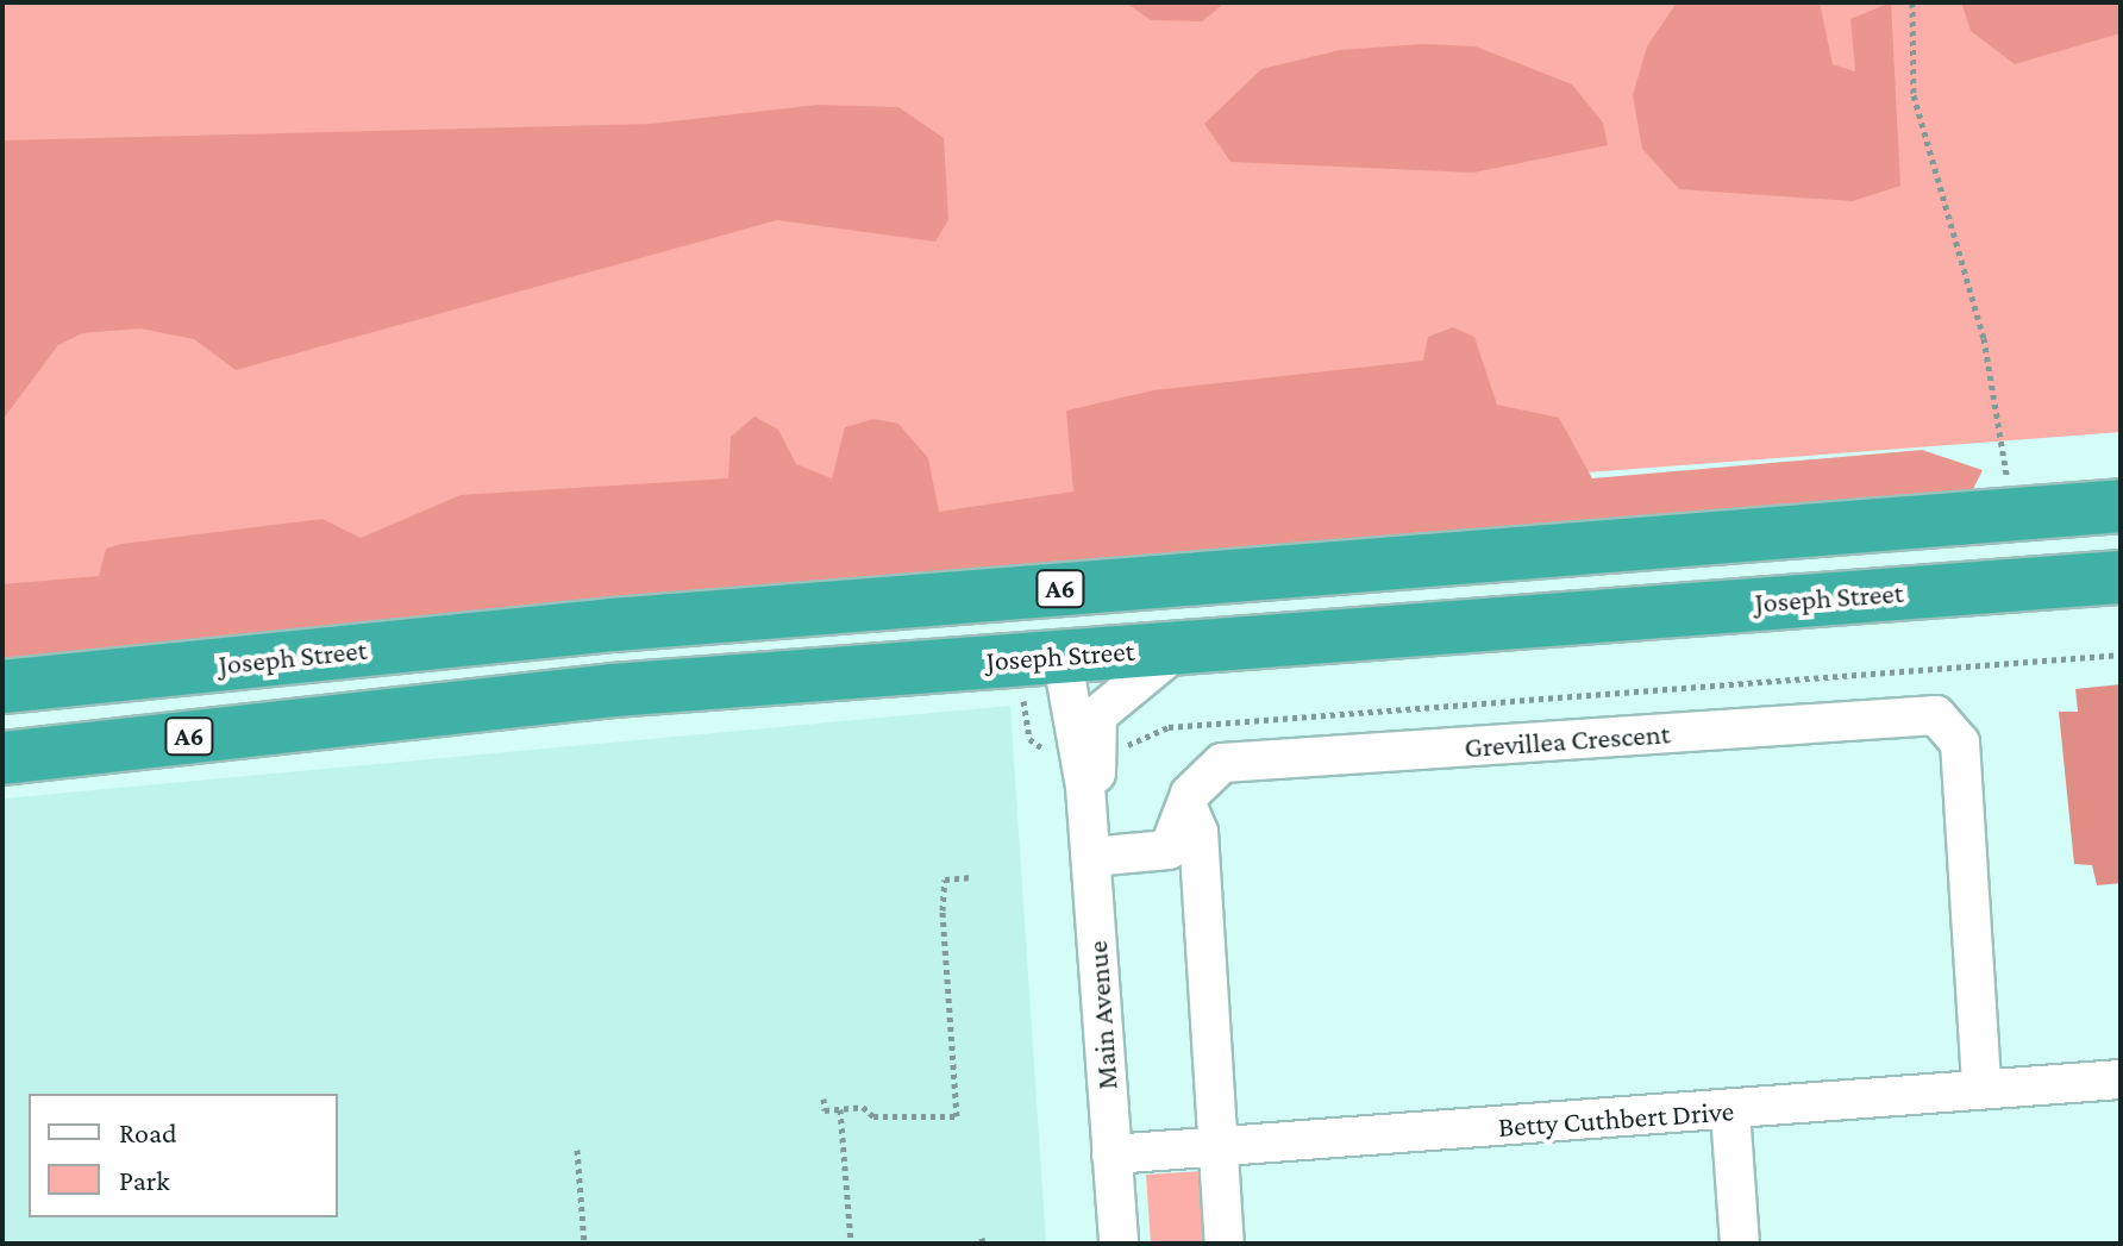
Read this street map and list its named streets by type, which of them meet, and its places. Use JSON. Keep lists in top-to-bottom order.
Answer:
{
  "streets": {
    "highway": ["A6", "Joseph Street"],
    "street": ["Grevillea Crescent", "Main Avenue", "Betty Cuthbert Drive"]
  },
  "crossings": [
    ["Joseph Street", "Main Avenue"],
    ["Grevillea Crescent", "Betty Cuthbert Drive"],
    ["Main Avenue", "Betty Cuthbert Drive"]
  ],
  "legend": ["Road", "Park"]
}
